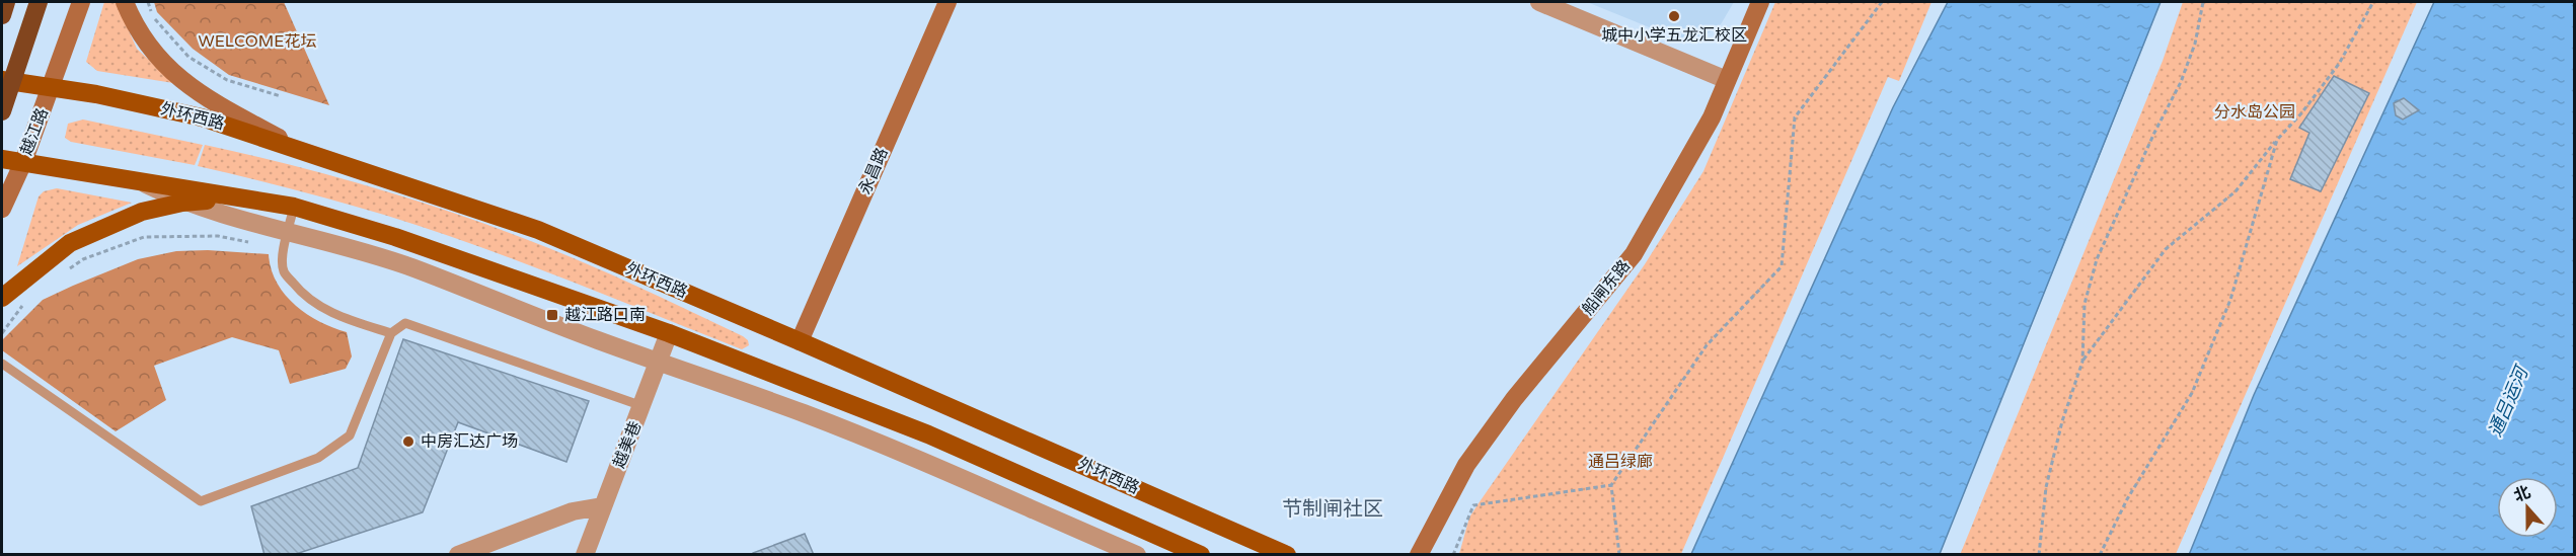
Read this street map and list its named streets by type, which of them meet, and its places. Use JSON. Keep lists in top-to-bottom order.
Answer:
{
  "streets": {
    "main road": ["外环西路"],
    "street": [
      "越江路",
      "永昌路",
      "船闸东路",
      "越美巷"
    ]
  },
  "crossings": [
    ["外环西路", "越江路"],
    ["外环西路", "永昌路"],
    ["外环西路", "越美巷"]
  ],
  "districts": ["节制闸社区"],
  "water": ["通吕运河"],
  "parks": ["WELCOME花坛", "分水岛公园", "通吕绿廊"],
  "places": {
    "other": ["城中小学五龙汇校区", "中房汇达广场"],
    "transit": ["越江路口南"]
  },
  "north": "top"
}
